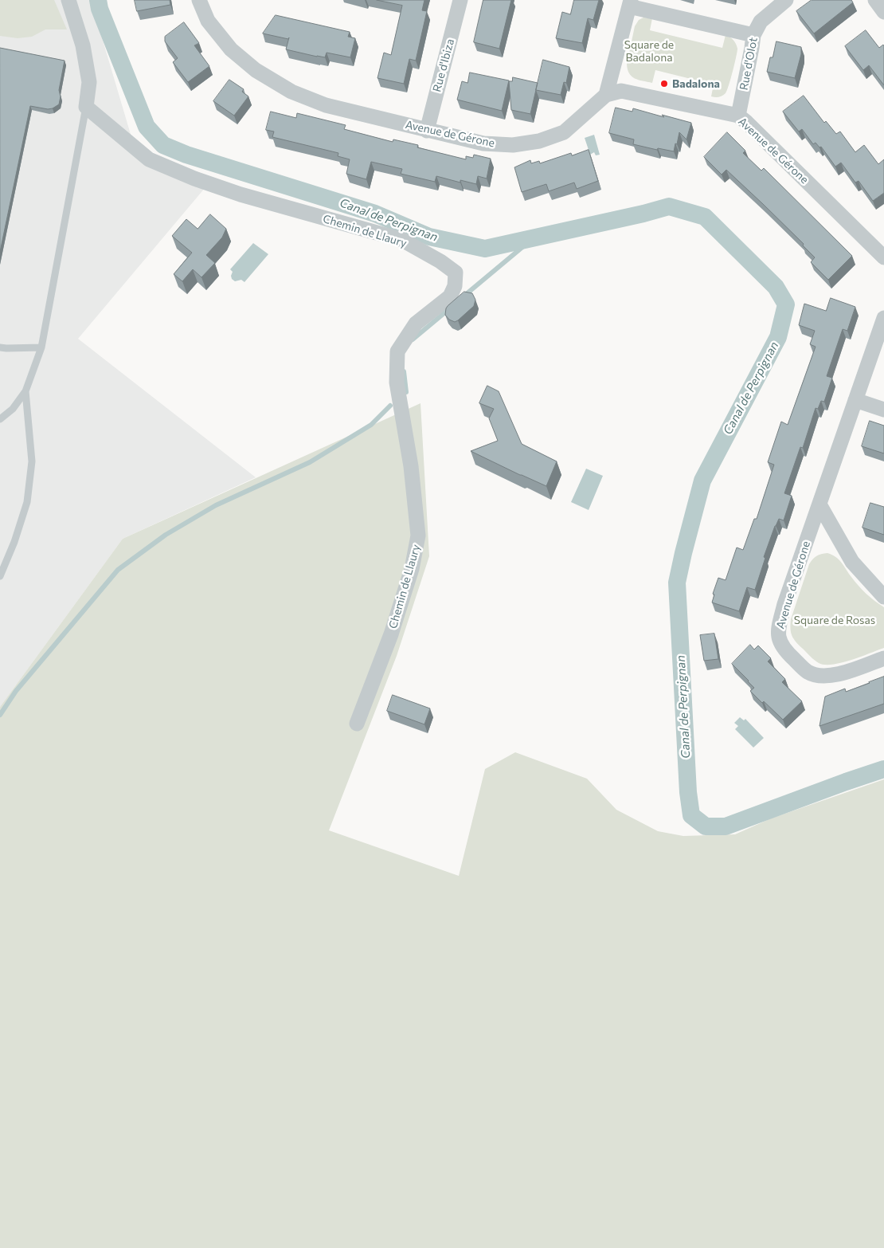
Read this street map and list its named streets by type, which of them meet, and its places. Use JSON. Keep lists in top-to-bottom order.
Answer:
{
  "streets": {
    "street": [
      "Rue d'Olot",
      "Rue d'Ibiza",
      "Avenue de Gérone",
      "Chemin de Llaury"
    ]
  },
  "crossings": [
    ["Rue d'Olot", "Avenue de Gérone"],
    ["Rue d'Ibiza", "Avenue de Gérone"]
  ],
  "water": ["Canal de Perpignan"],
  "parks": ["Square de Badalona", "Square de Rosas"],
  "places": ["Badalona"]
}
